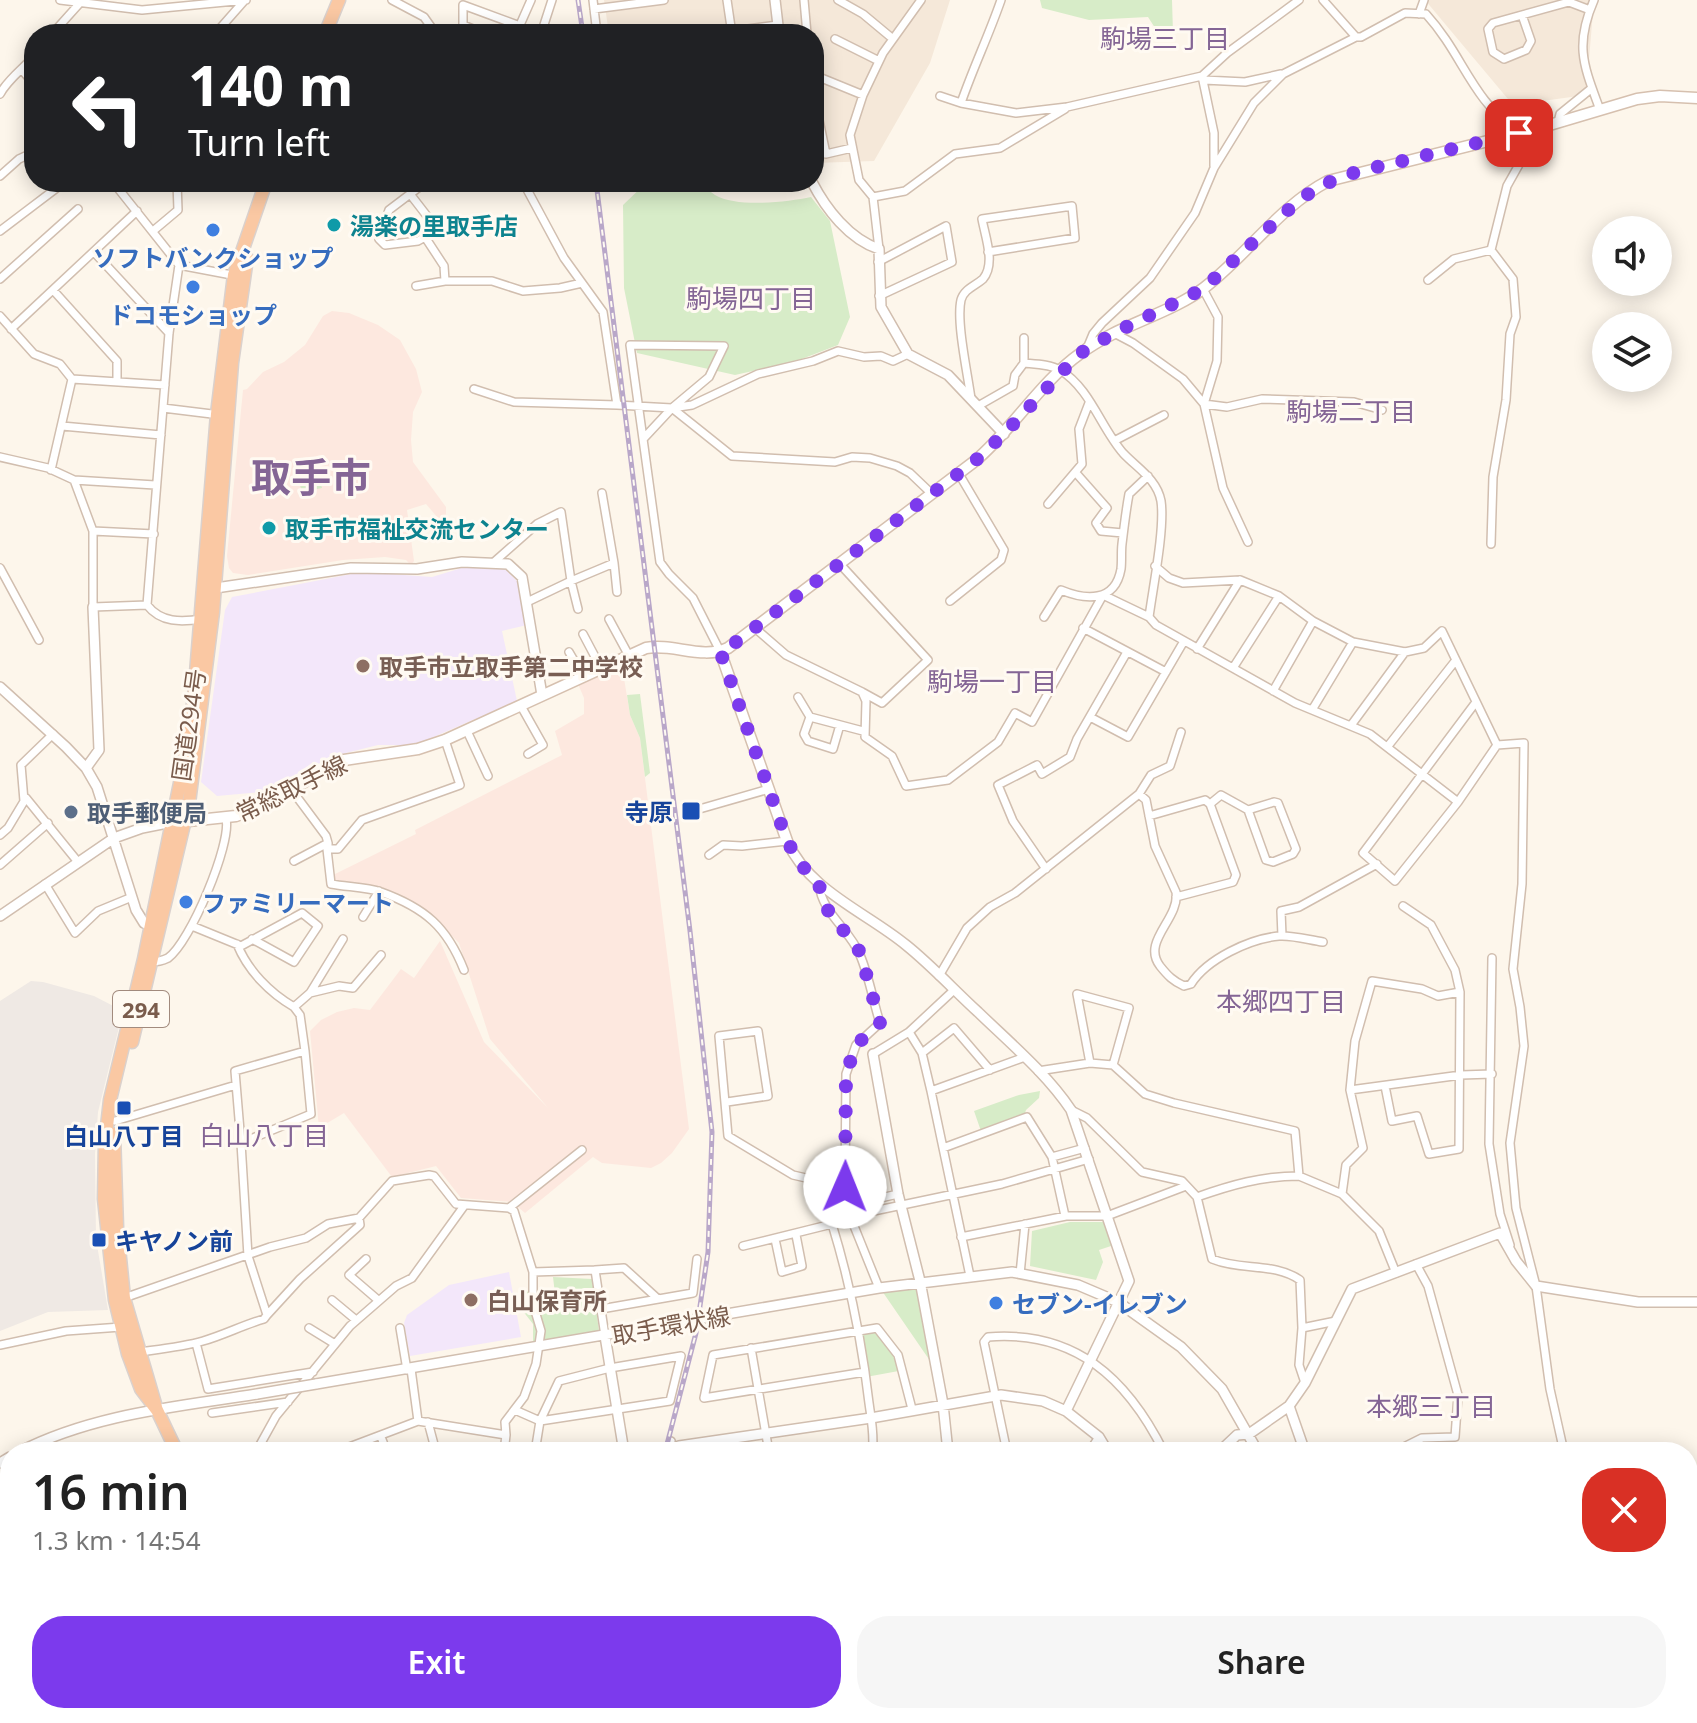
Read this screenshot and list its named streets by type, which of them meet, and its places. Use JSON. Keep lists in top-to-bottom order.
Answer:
{
  "streets": {
    "highway": ["国道294号", "294"],
    "main road": ["常総取手線"],
    "street": ["取手環状線"]
  },
  "crossings": [
    ["国道294号", "常総取手線"],
    ["国道294号", "取手環状線"]
  ],
  "districts": [
    "駒場三丁目",
    "駒場四丁目",
    "駒場二丁目",
    "取手市",
    "駒場一丁目",
    "本郷四丁目",
    "白山八丁目",
    "本郷三丁目"
  ],
  "places": {
    "other": [
      "湯楽の里取手店",
      "ソフトバンクショップ",
      "ドコモショップ",
      "取手市福祉交流センター",
      "取手市立取手第二中学校",
      "取手郵便局",
      "ファミリーマート",
      "白山保育所",
      "セブン-イレブン"
    ],
    "transit": ["寺原", "白山八丁目", "キヤノン前"]
  },
  "page": {
    "turn": ["140 m", "Turn left"],
    "heading": ["16 min", "1.3 km · 14:54"],
    "buttons": ["Exit", "Share"]
  }
}
